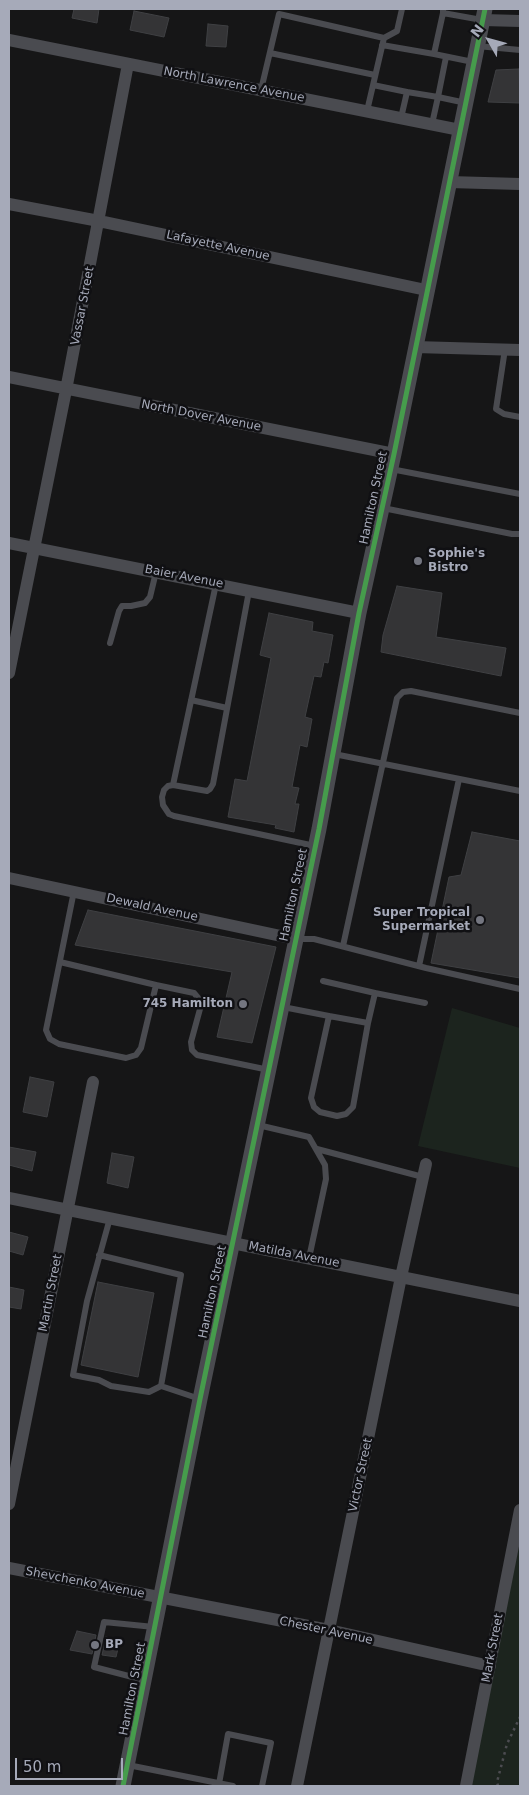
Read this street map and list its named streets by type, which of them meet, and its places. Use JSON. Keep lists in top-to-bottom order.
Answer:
{
  "streets": {
    "street": [
      "North Lawrence Avenue",
      "Lafayette Avenue",
      "Vassar Street",
      "North Dover Avenue",
      "Hamilton Street",
      "Baier Avenue",
      "Dewald Avenue",
      "Matilda Avenue",
      "Martin Street",
      "Victor Street",
      "Shevchenko Avenue",
      "Chester Avenue",
      "Mark Street"
    ]
  },
  "crossings": [
    ["North Lawrence Avenue", "Vassar Street"],
    ["North Lawrence Avenue", "Hamilton Street"],
    ["Lafayette Avenue", "Vassar Street"],
    ["Lafayette Avenue", "Hamilton Street"],
    ["Vassar Street", "North Dover Avenue"],
    ["Vassar Street", "Baier Avenue"],
    ["North Dover Avenue", "Hamilton Street"],
    ["Hamilton Street", "Baier Avenue"],
    ["Hamilton Street", "Dewald Avenue"],
    ["Hamilton Street", "Matilda Avenue"],
    ["Hamilton Street", "Shevchenko Avenue"],
    ["Hamilton Street", "Chester Avenue"],
    ["Matilda Avenue", "Martin Street"],
    ["Matilda Avenue", "Victor Street"],
    ["Victor Street", "Chester Avenue"],
    ["Shevchenko Avenue", "Chester Avenue"],
    ["Chester Avenue", "Mark Street"]
  ],
  "places": [
    "Sophie's Bistro",
    "Super Tropical Supermarket",
    "745 Hamilton",
    "BP"
  ],
  "scale_bar": "50 m",
  "north": "top left"
}
